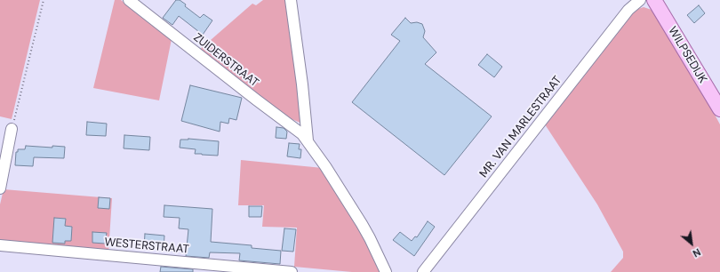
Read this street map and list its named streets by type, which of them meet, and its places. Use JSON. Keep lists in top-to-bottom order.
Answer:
{
  "streets": {
    "main road": ["WILPSEDIJK"],
    "street": ["ZUIDERSTRAAT", "MR. VAN MARLESTRAAT", "WESTERSTRAAT"]
  },
  "north": "bottom right"
}
